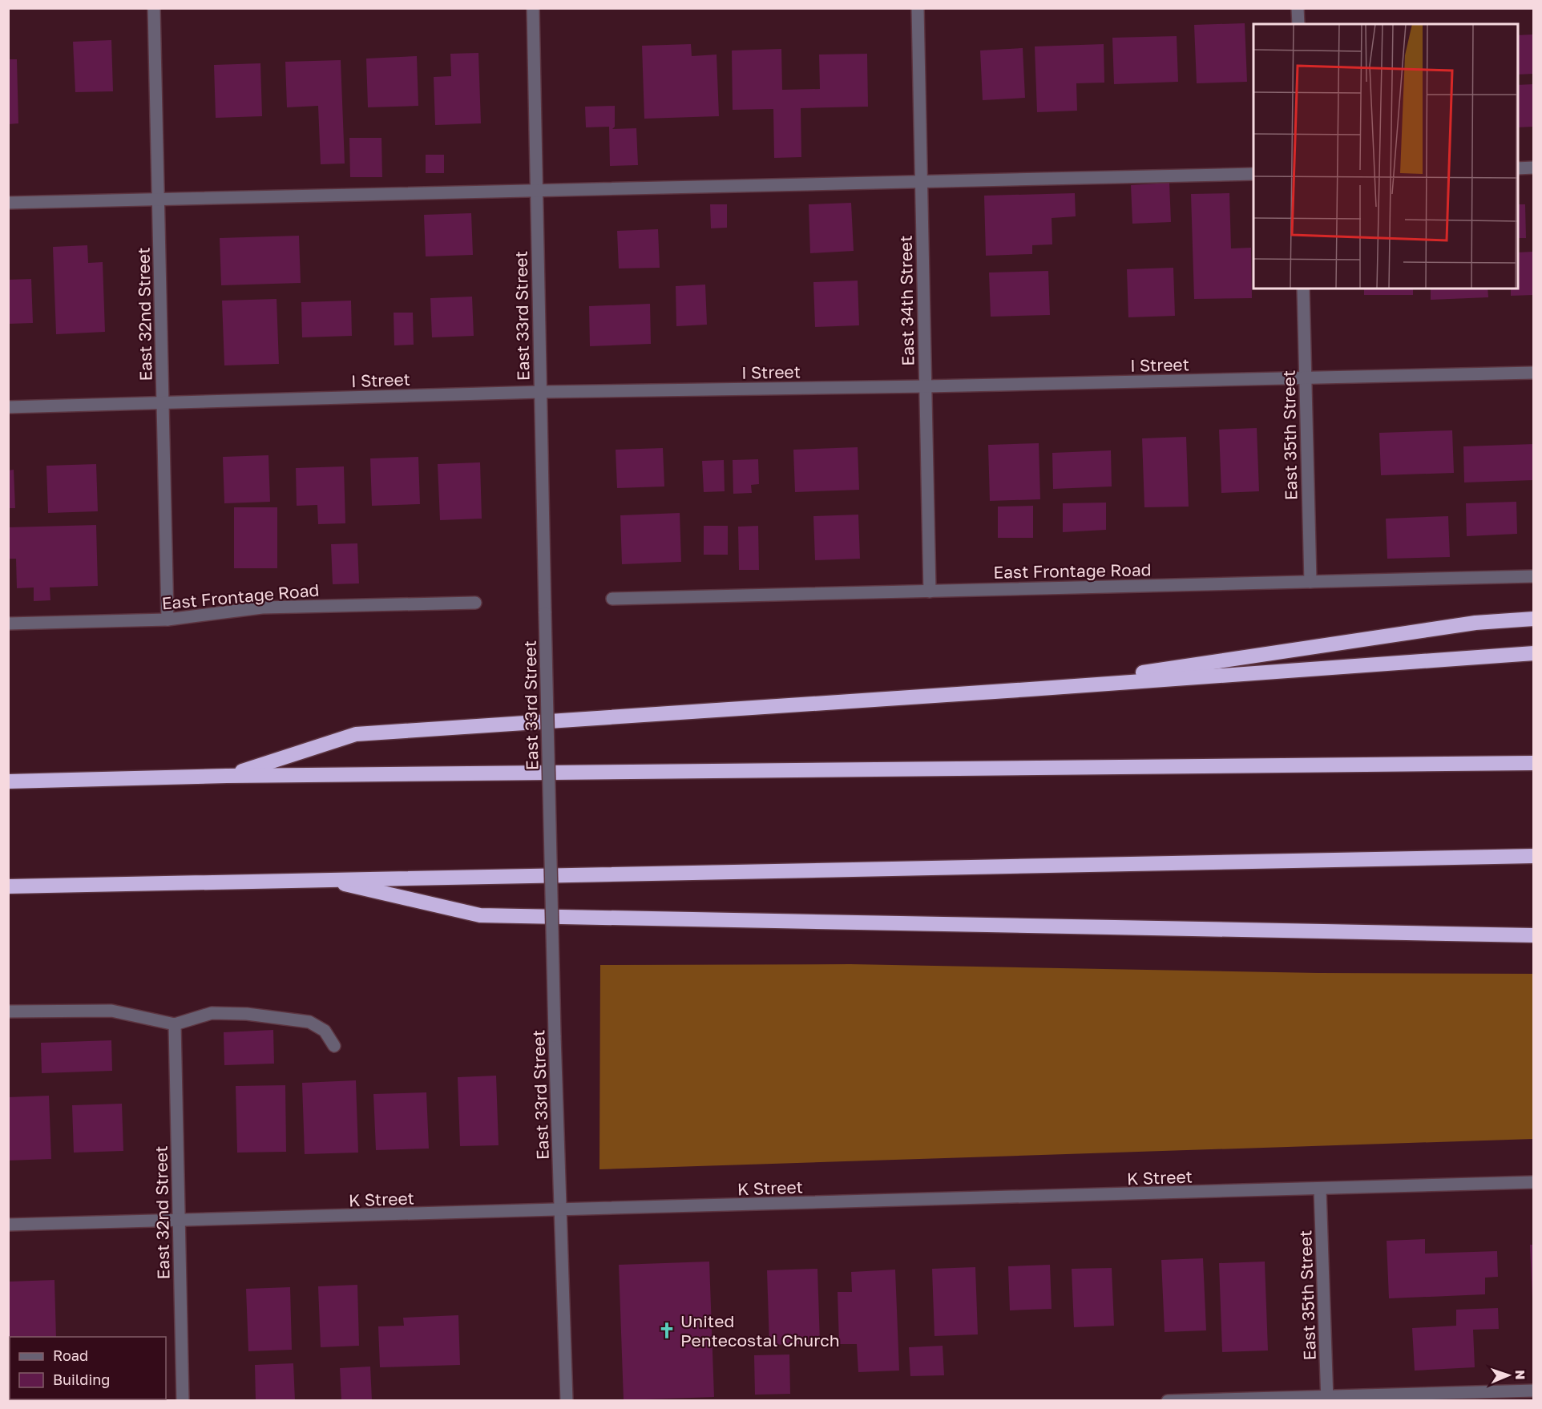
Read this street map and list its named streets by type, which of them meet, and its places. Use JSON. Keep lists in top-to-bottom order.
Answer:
{
  "streets": {
    "street": [
      "East 34th Street",
      "East 32nd Street",
      "East 33rd Street",
      "I Street",
      "East 35th Street",
      "East Frontage Road",
      "K Street"
    ]
  },
  "crossings": [
    ["East 34th Street", "I Street"],
    ["East 34th Street", "East Frontage Road"],
    ["East 32nd Street", "I Street"],
    ["East 32nd Street", "East Frontage Road"],
    ["East 32nd Street", "K Street"],
    ["East 33rd Street", "I Street"],
    ["East 33rd Street", "K Street"],
    ["I Street", "East 35th Street"],
    ["East 35th Street", "East Frontage Road"],
    ["East 35th Street", "K Street"]
  ],
  "places": {
    "church": ["United Pentecostal Church"]
  },
  "legend": ["Road", "Building"],
  "north": "right"
}
